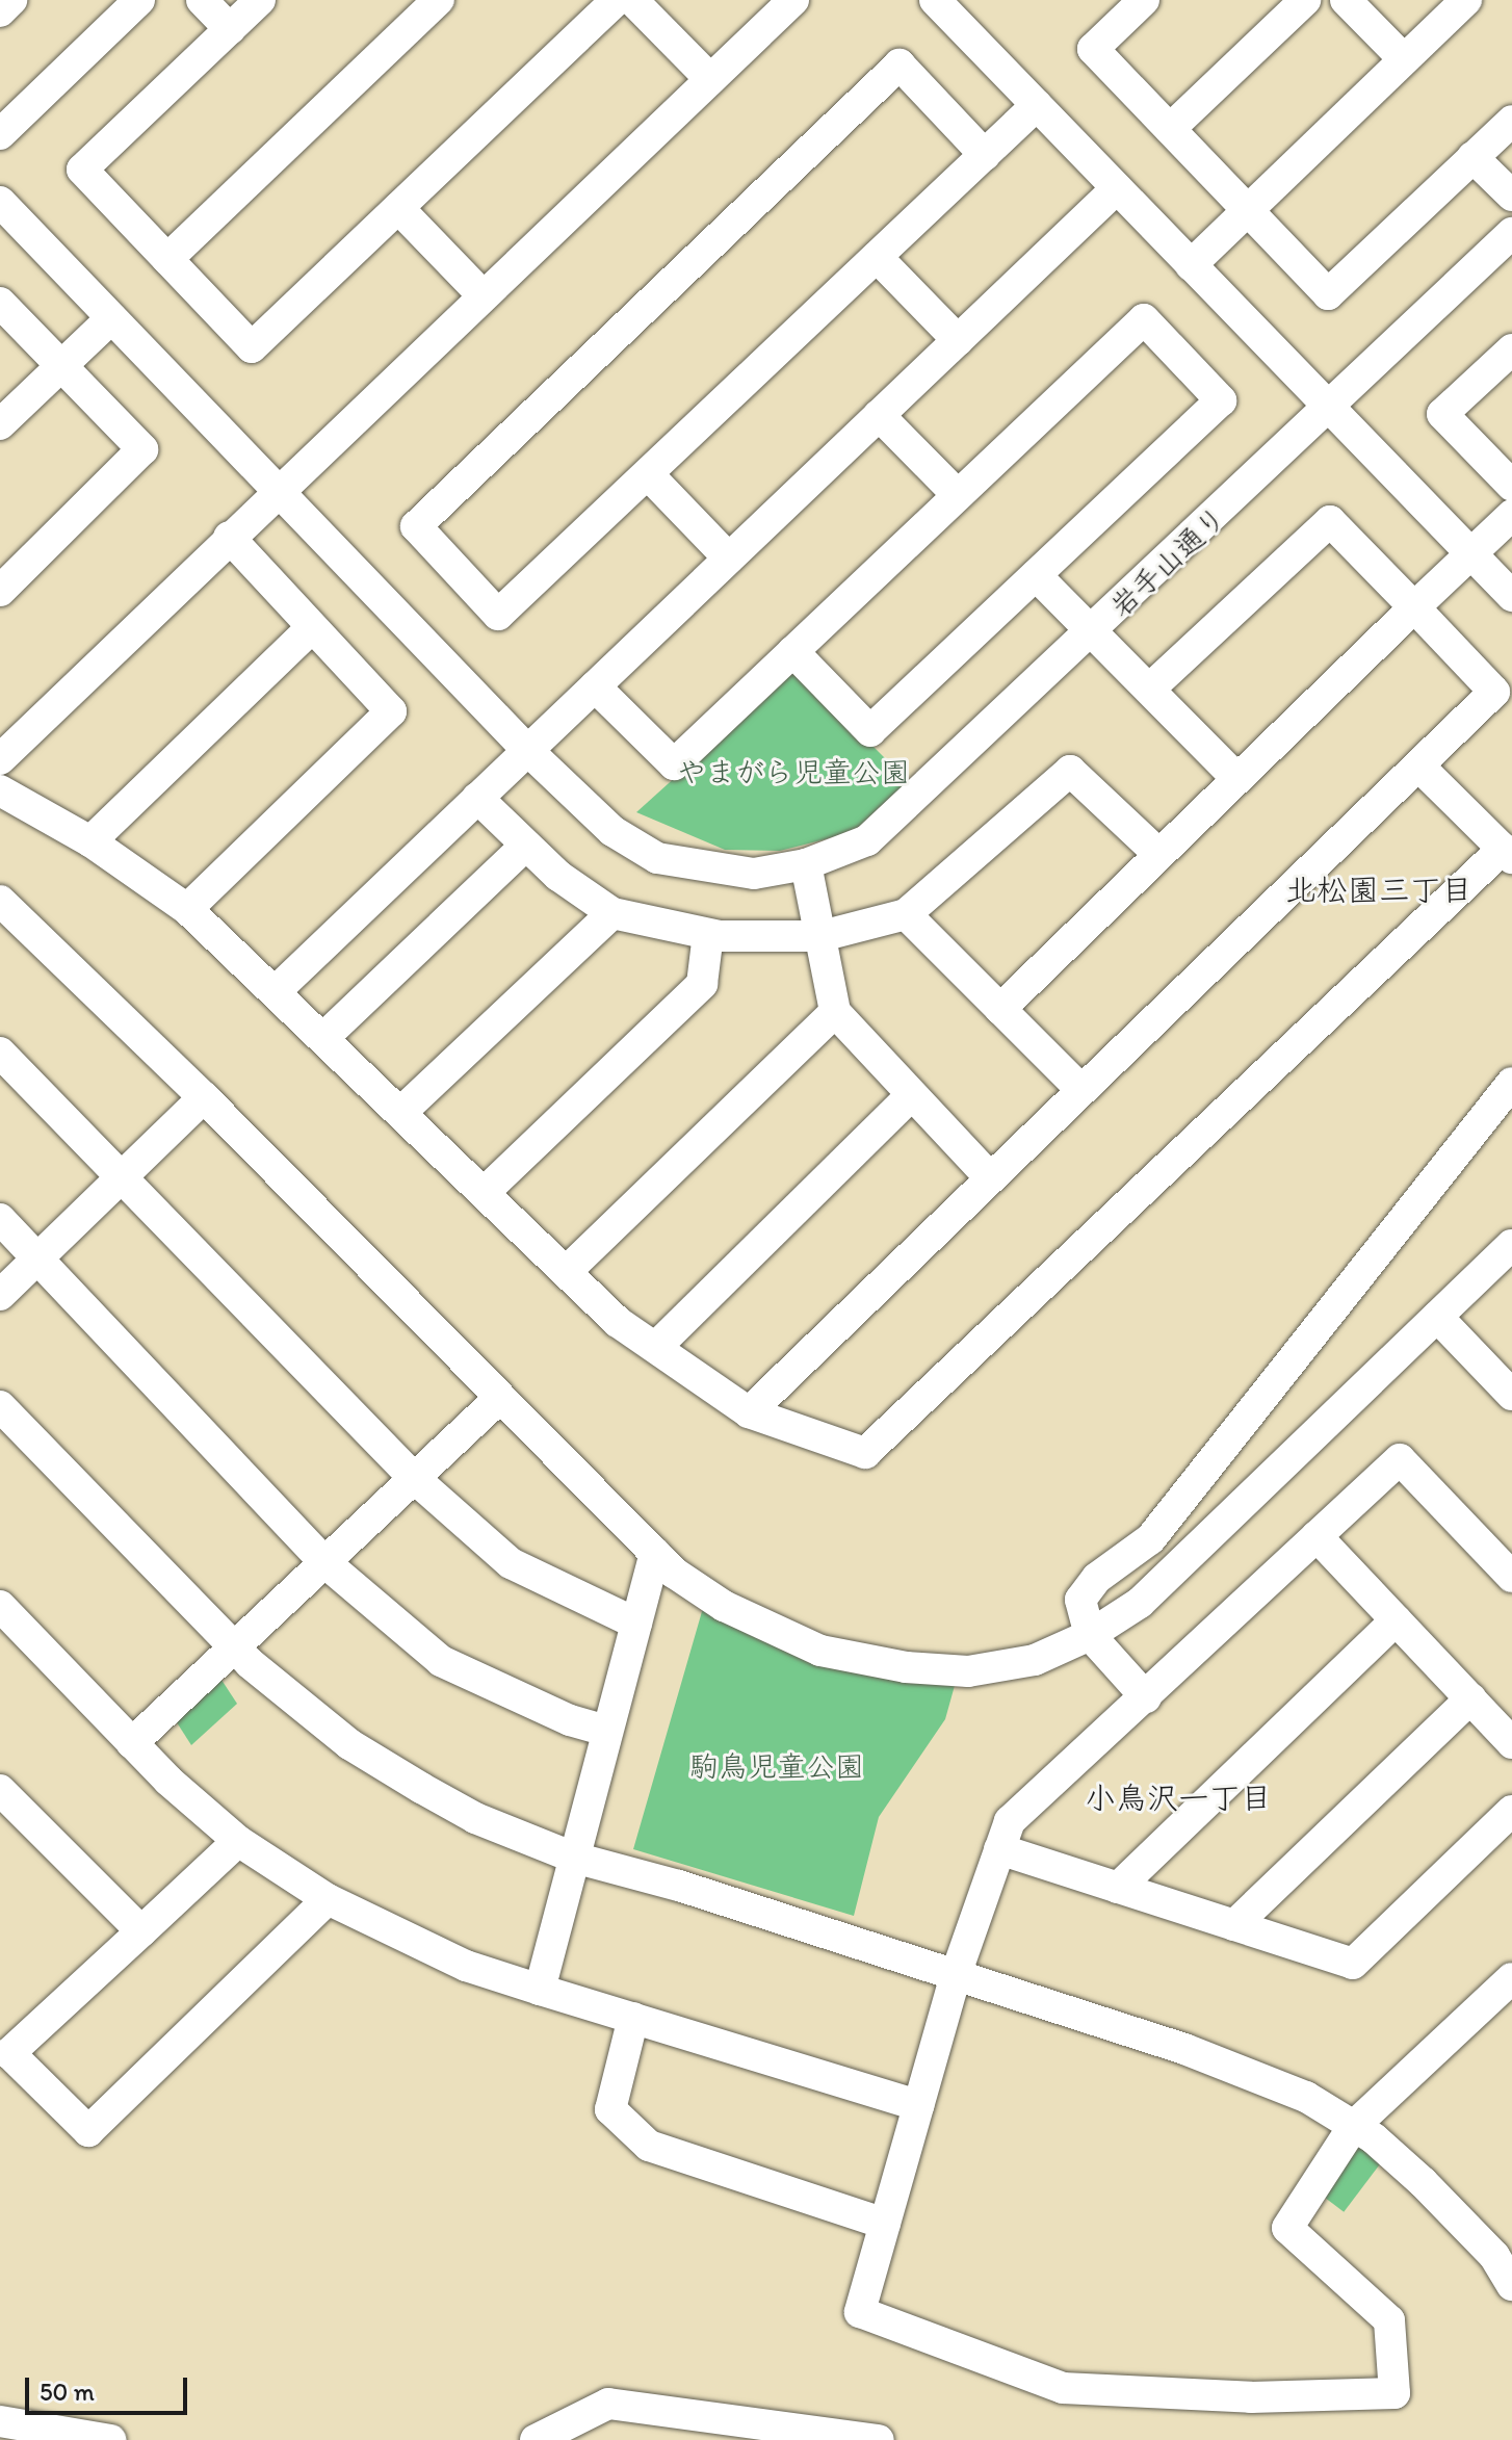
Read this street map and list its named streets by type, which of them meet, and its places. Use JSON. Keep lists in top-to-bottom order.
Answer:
{
  "streets": {
    "street": ["岩手山通り"]
  },
  "districts": ["北松園三丁目", "小鳥沢一丁目"],
  "parks": ["やまがら児童公園", "駒鳥児童公園"],
  "scale_bar": "50 m"
}
